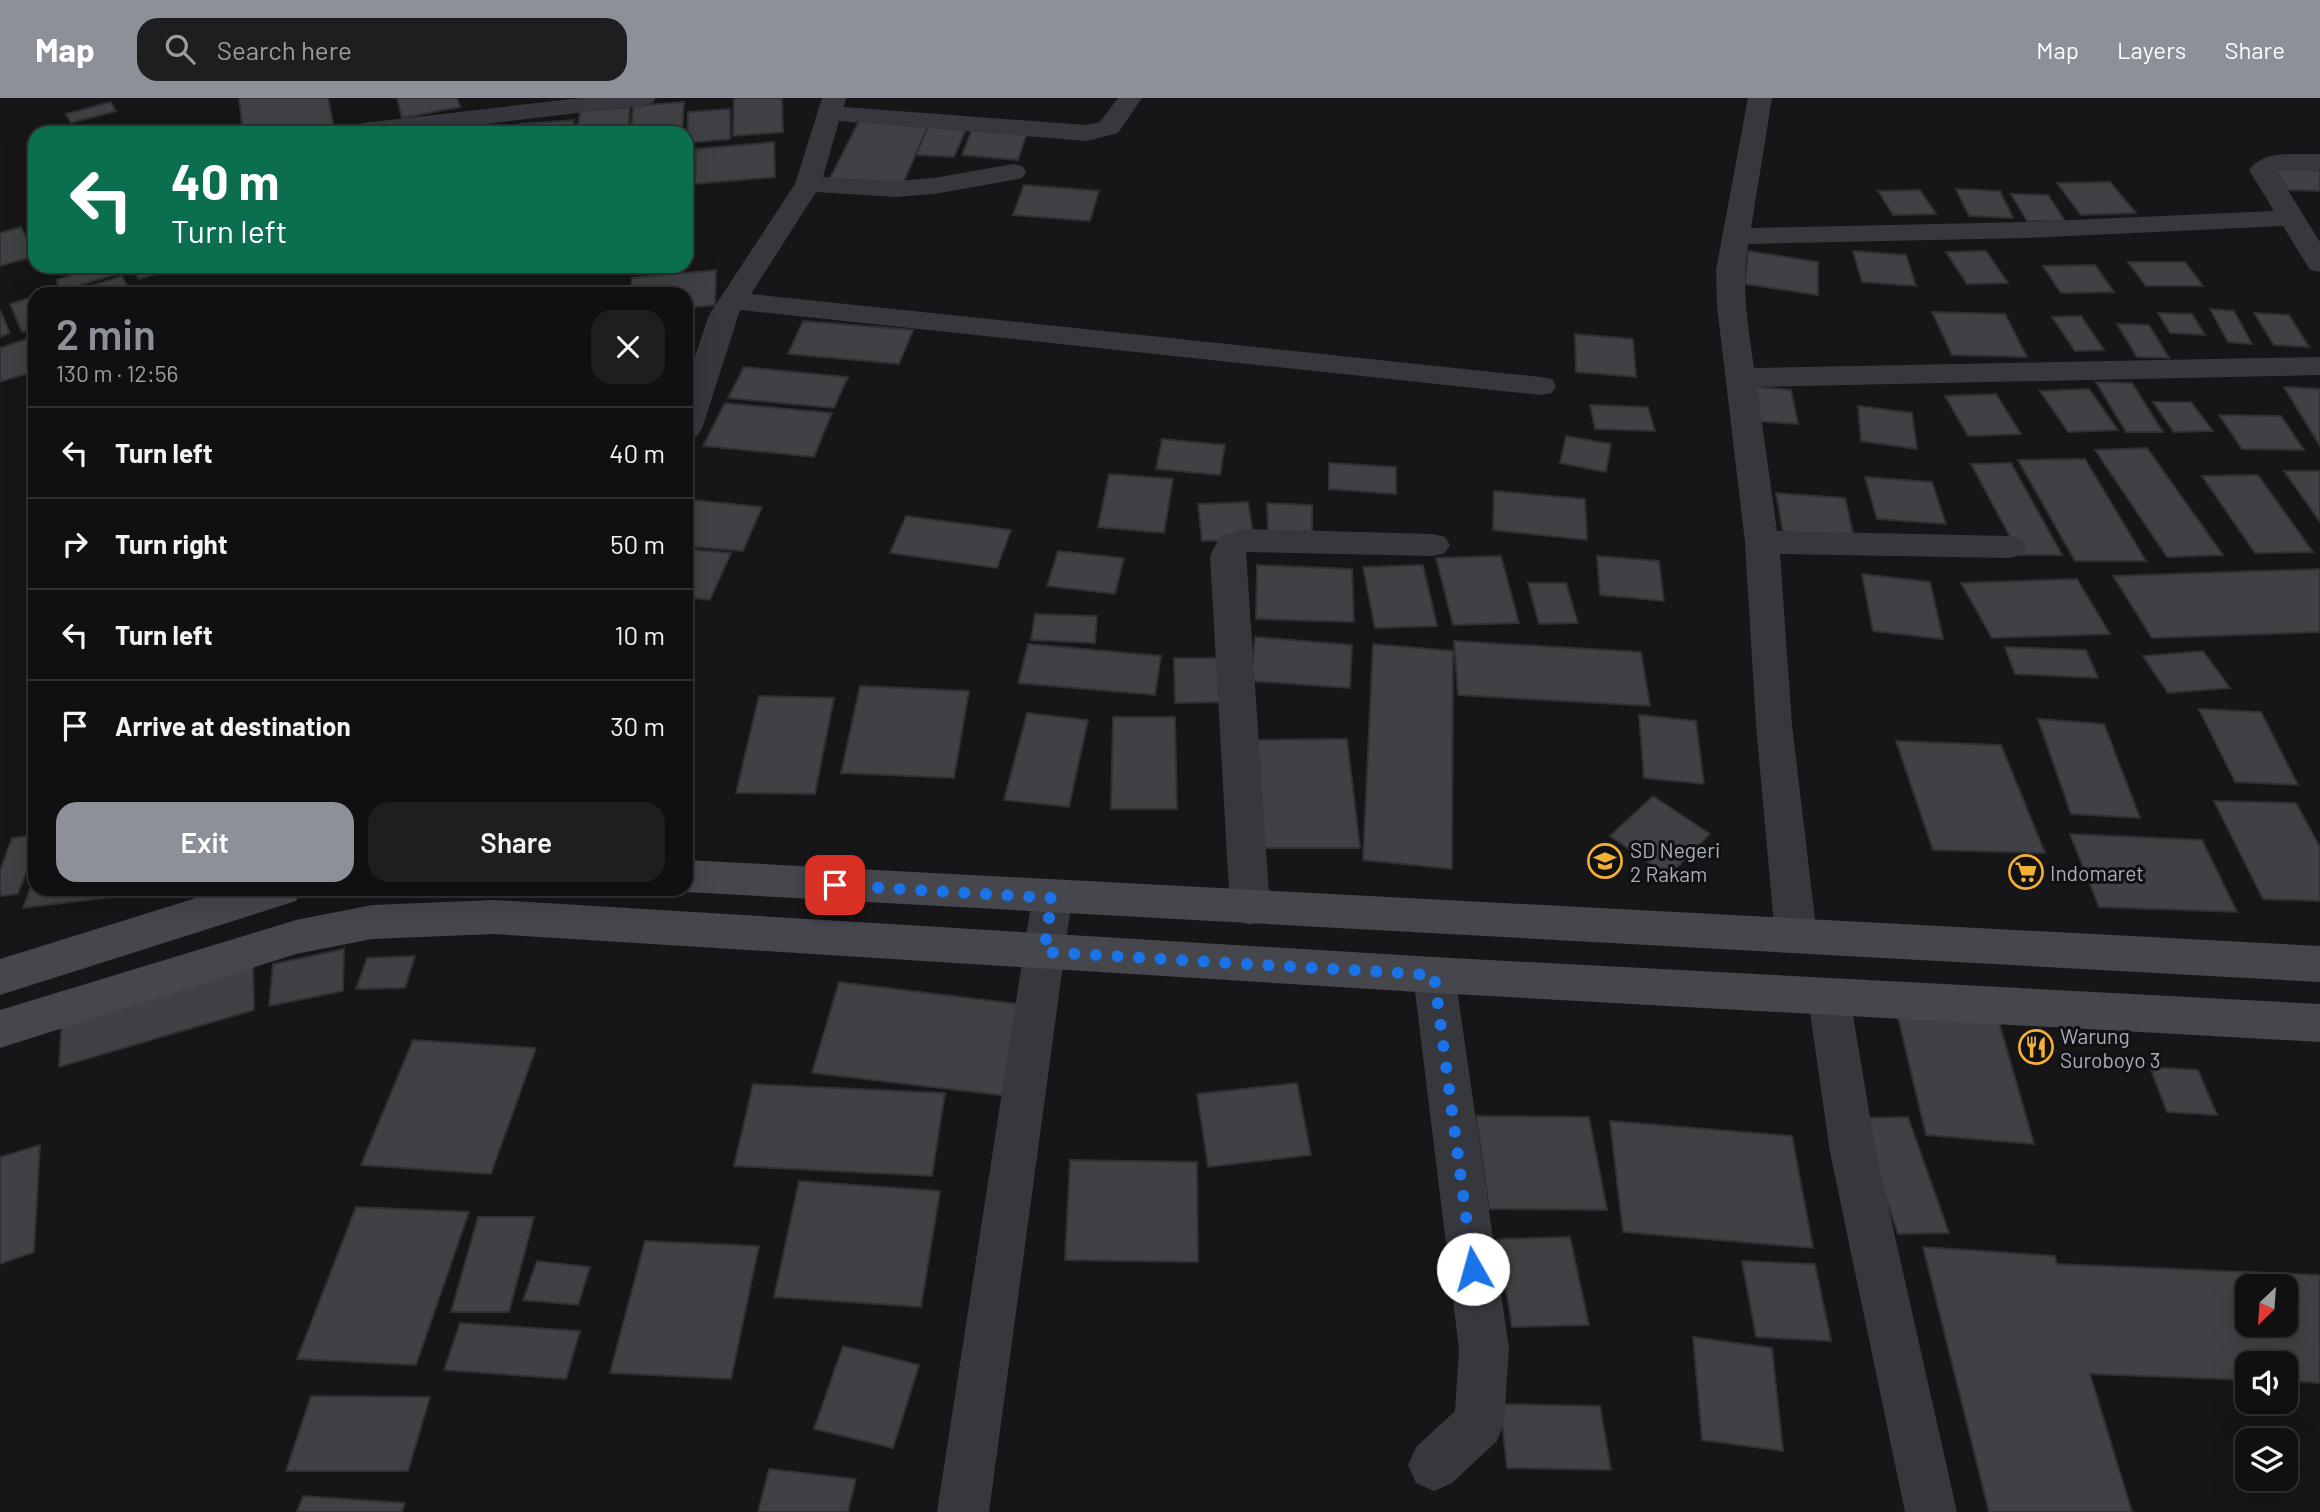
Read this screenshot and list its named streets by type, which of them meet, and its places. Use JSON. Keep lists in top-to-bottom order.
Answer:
{
  "places": {
    "school or university": ["SD Negeri 2 Rakam"],
    "supermarket": ["Indomaret"],
    "restaurant": ["Warung Suroboyo 3"]
  },
  "north": "bottom left",
  "page": {
    "header": "Map",
    "search": "Search here",
    "nav": ["Map", "Layers", "Share"],
    "turn": ["40 m", "Turn left"],
    "heading": ["2 min", "130 m · 12:56"],
    "list": [
      {
        "name": "Turn left",
        "value": "40 m"
      },
      {
        "name": "Turn right",
        "value": "50 m"
      },
      {
        "name": "Turn left",
        "value": "10 m"
      },
      {
        "name": "Arrive at destination",
        "value": "30 m"
      }
    ],
    "buttons": ["Exit", "Share"]
  }
}
